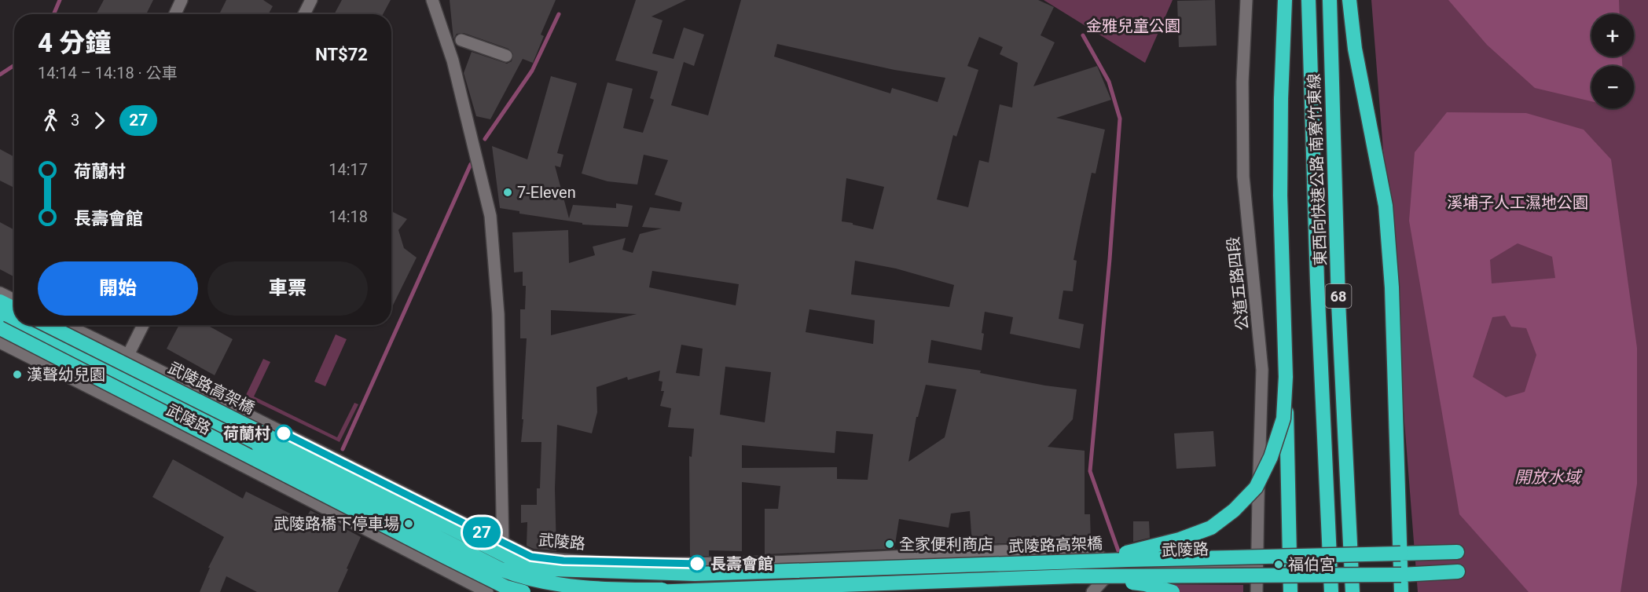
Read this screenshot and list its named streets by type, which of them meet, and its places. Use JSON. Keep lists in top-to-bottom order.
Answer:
{
  "streets": {
    "highway": ["東西向快速公路 南寮竹東線", "68", "武陵路高架橋"],
    "street": ["公道五路四段", "武陵路"]
  },
  "crossings": [
    ["公道五路四段", "武陵路"]
  ],
  "water": ["開放水域"],
  "parks": ["金雅兒童公園", "溪埔子人工濕地公園"],
  "places": [
    "7-Eleven",
    "漢聲幼兒園",
    "荷蘭村",
    "武陵路橋下停車場",
    "全家便利商店",
    "長壽會館",
    "福伯宮"
  ],
  "lines": ["bus line 27"],
  "page": {
    "on_map": "27",
    "map_buttons": ["+", "−"],
    "heading": ["4 分鐘", "14:14 – 14:18 · 公車", "NT$72"],
    "legs": ["3", "27"],
    "list": [
      {
        "name": "荷蘭村",
        "value": "14:17"
      },
      {
        "name": "長壽會館",
        "value": "14:18"
      }
    ],
    "buttons": ["開始", "車票"]
  }
}
